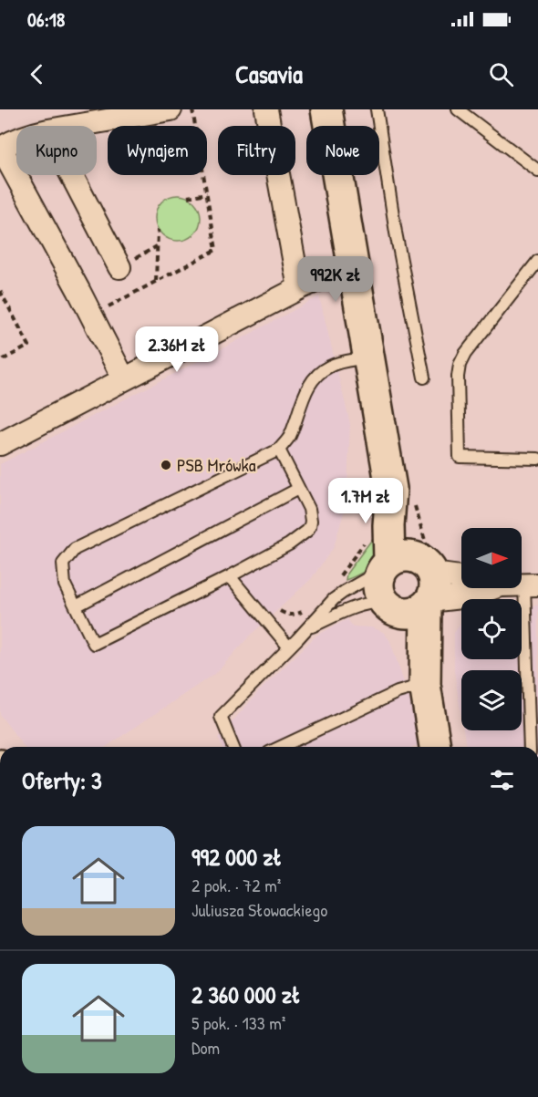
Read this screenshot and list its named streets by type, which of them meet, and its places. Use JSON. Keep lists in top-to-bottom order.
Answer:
{
  "places": ["PSB Mrówka"],
  "north": "right",
  "page": {
    "status": "06:18",
    "header": "Casavia",
    "chip": [
      "Kupno",
      "Wynajem",
      "Filtry",
      "Nowe"
    ],
    "price": ["992K zł", "2.36M zł", "1.7M zł"],
    "heading": "Oferty: 3",
    "list": [
      {
        "name": "992 000 zł",
        "note": "2 pok. · 72 m² · Juliusza Słowackiego"
      },
      {
        "name": "2 360 000 zł",
        "note": "5 pok. · 133 m² · Dom"
      }
    ]
  }
}
